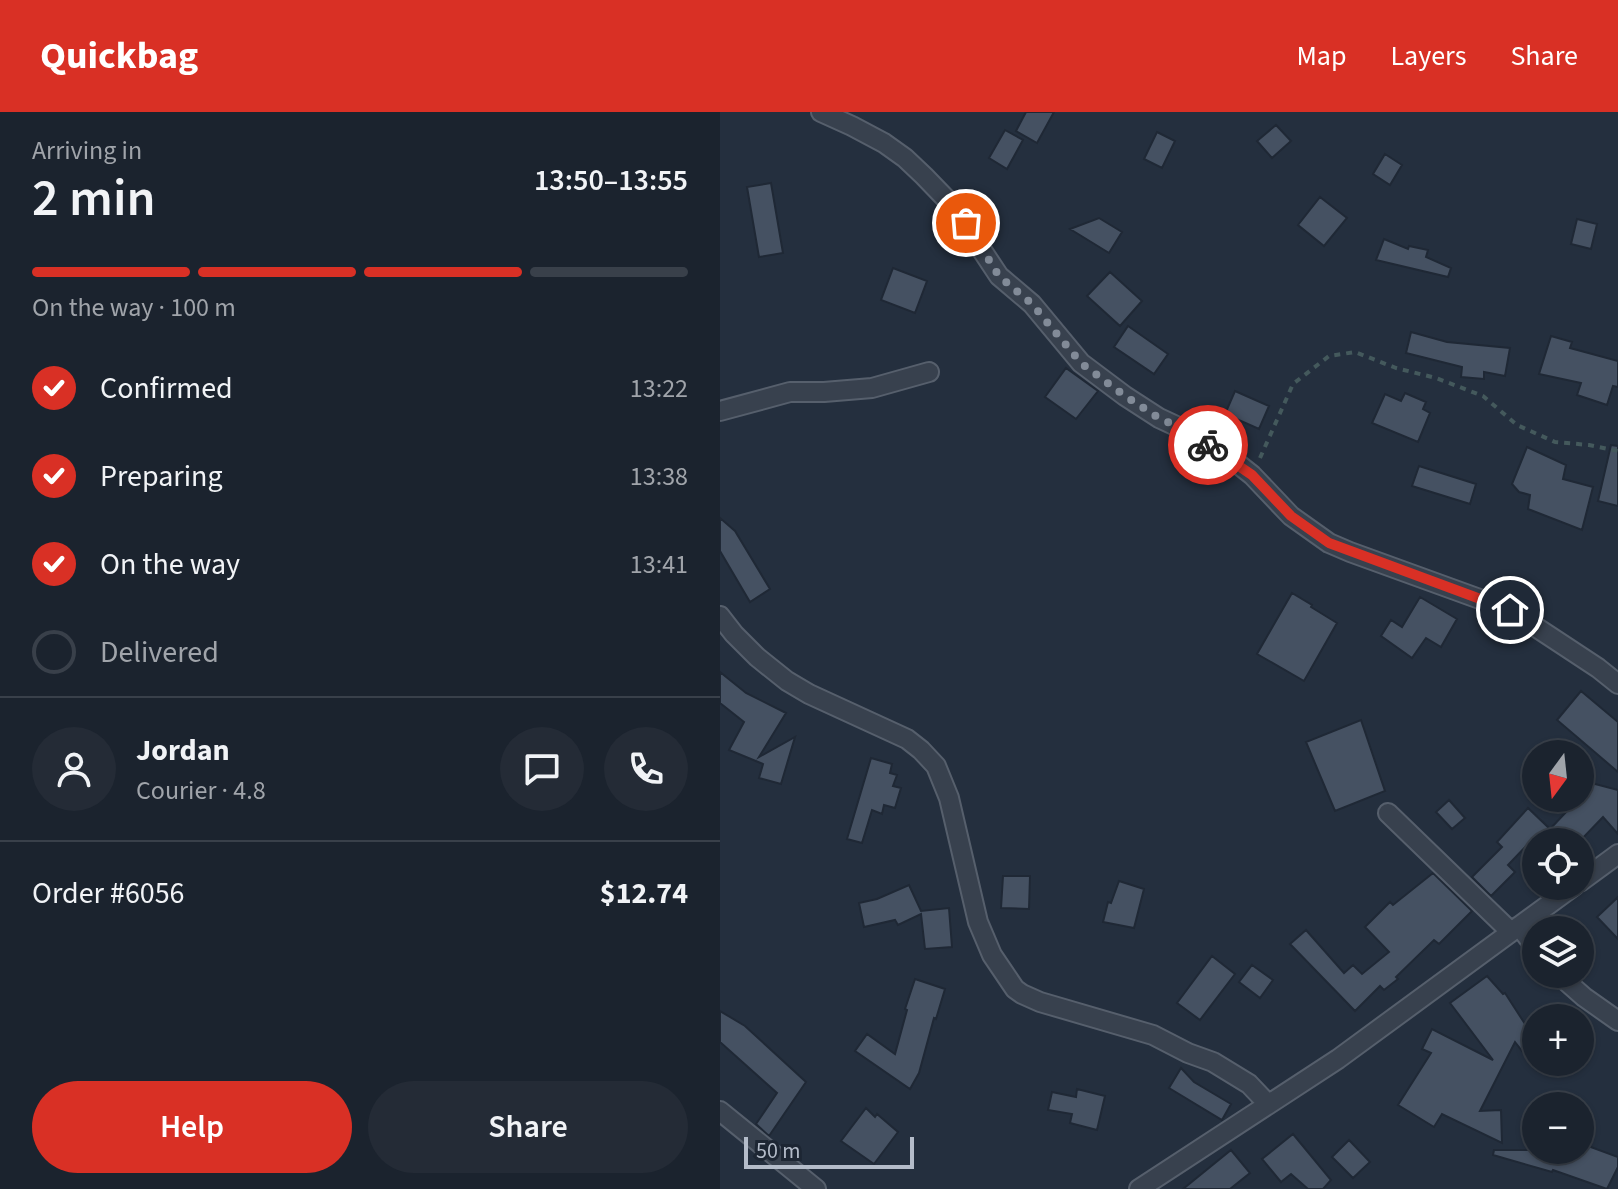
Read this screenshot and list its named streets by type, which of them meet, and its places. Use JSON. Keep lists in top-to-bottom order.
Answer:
{
  "scale_bar": "50 m",
  "north": "bottom",
  "page": {
    "header": "Quickbag",
    "nav": ["Map", "Layers", "Share"],
    "heading": ["2 min", "Arriving in", "13:50–13:55"],
    "panel": [
      "Jordan",
      "Courier · 4.8",
      "Order #6056",
      "$12.74"
    ],
    "bar": "On the way · 100 m",
    "list": [
      ["Confirmed", "13:22"],
      ["Preparing", "13:38"],
      ["On the way", "13:41"],
      "Delivered"
    ],
    "map_buttons": ["+", "−"],
    "buttons": ["Help", "Share"],
    "scale": "50 m"
  }
}
